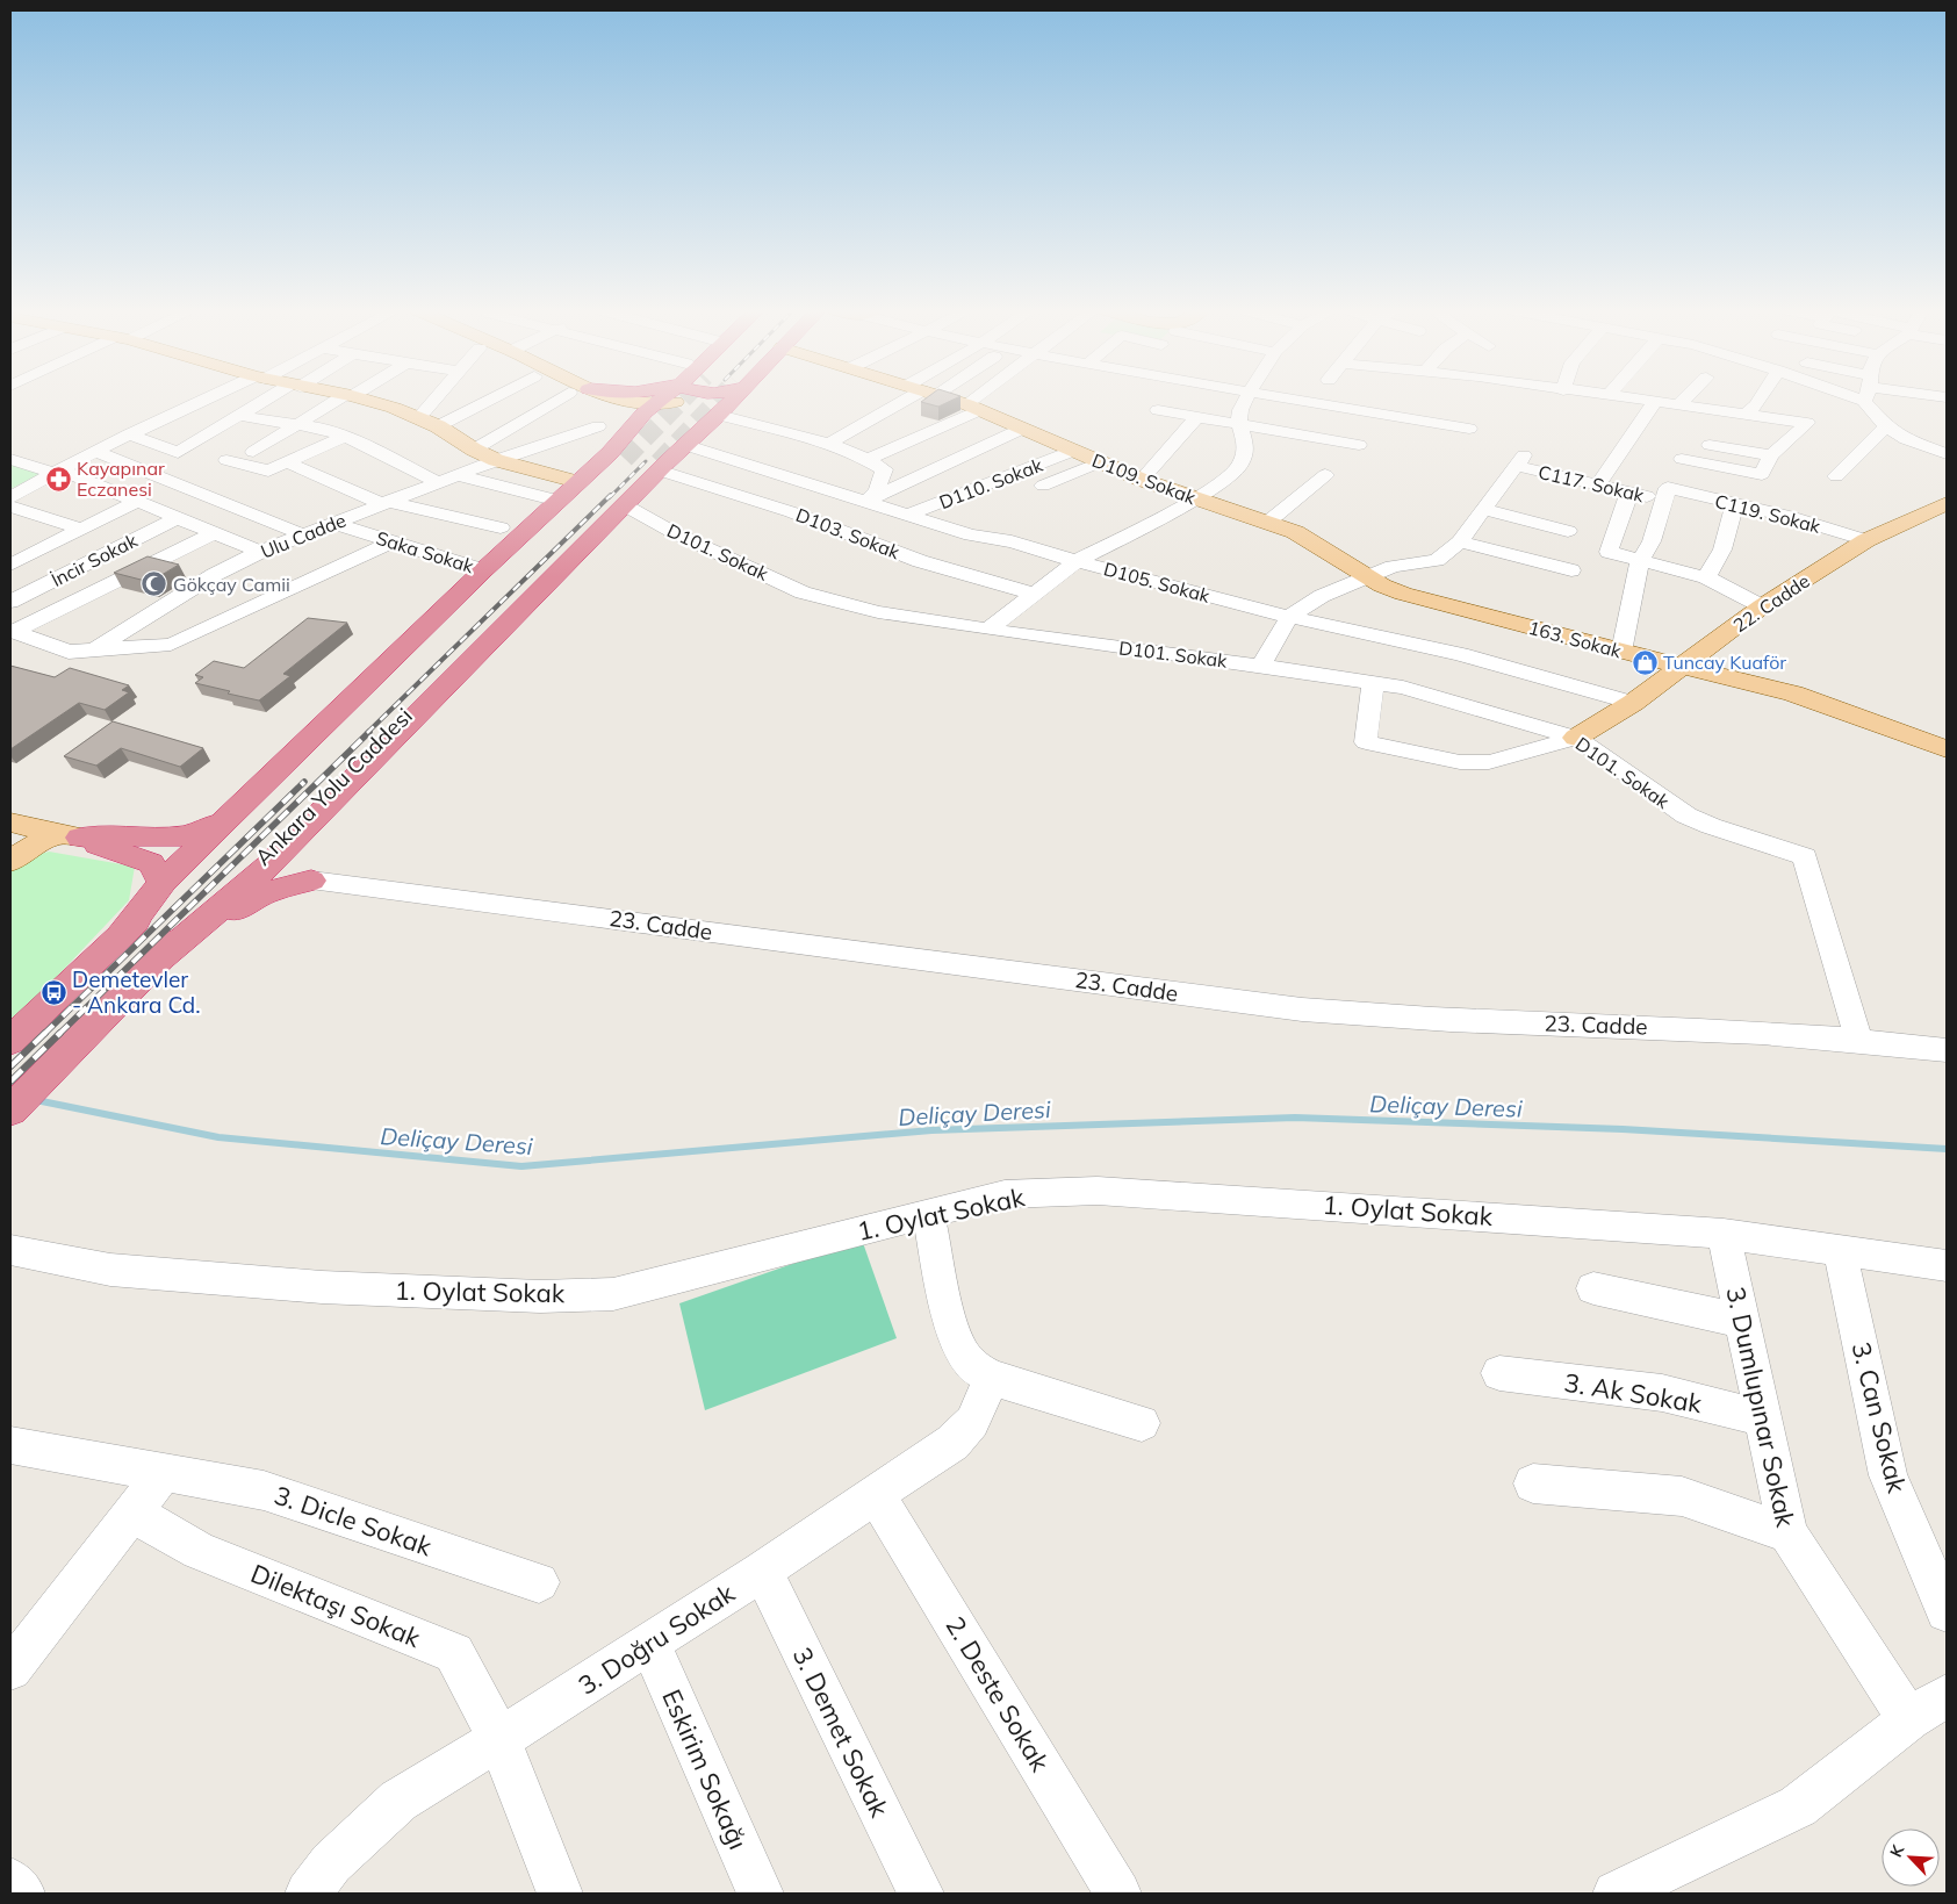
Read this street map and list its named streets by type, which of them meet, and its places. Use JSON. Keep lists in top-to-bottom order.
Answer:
{
  "streets": {
    "highway": ["Ankara Yolu Caddesi"],
    "main road": ["D109. Sokak", "22. Cadde", "163. Sokak"],
    "street": [
      "D110. Sokak",
      "C117. Sokak",
      "C119. Sokak",
      "D103. Sokak",
      "Ulu Cadde",
      "Saka Sokak",
      "D101. Sokak",
      "İncir Sokak",
      "D105. Sokak",
      "23. Cadde",
      "1. Oylat Sokak",
      "3. Ak Sokak",
      "3. Dumlupınar Sokak",
      "3. Can Sokak",
      "3. Dicle Sokak",
      "Dilektaşı Sokak",
      "3. Doğru Sokak",
      "2. Deste Sokak",
      "3. Demet Sokak",
      "Eskirim Sokağı"
    ]
  },
  "crossings": [
    ["D109. Sokak", "D110. Sokak"],
    ["D109. Sokak", "163. Sokak"],
    ["D110. Sokak", "D105. Sokak"],
    ["C117. Sokak", "C119. Sokak"],
    ["C119. Sokak", "22. Cadde"],
    ["D103. Sokak", "Ankara Yolu Caddesi"],
    ["Ulu Cadde", "Saka Sokak"],
    ["D101. Sokak", "22. Cadde"],
    ["D101. Sokak", "23. Cadde"],
    ["D105. Sokak", "22. Cadde"],
    ["22. Cadde", "163. Sokak"],
    ["1. Oylat Sokak", "3. Dumlupınar Sokak"],
    ["1. Oylat Sokak", "3. Can Sokak"],
    ["3. Ak Sokak", "3. Dumlupınar Sokak"],
    ["Dilektaşı Sokak", "3. Doğru Sokak"],
    ["3. Doğru Sokak", "2. Deste Sokak"],
    ["3. Doğru Sokak", "3. Demet Sokak"],
    ["3. Doğru Sokak", "Eskirim Sokağı"]
  ],
  "water": ["Deliçay Deresi"],
  "places": {
    "pharmacy": ["Kayapınar Eczanesi"],
    "mosque": ["Gökçay Camii"],
    "shop": ["Tuncay Kuaför"],
    "bus stop": ["Demetevler - Ankara Cd."]
  },
  "north": "top left"
}
